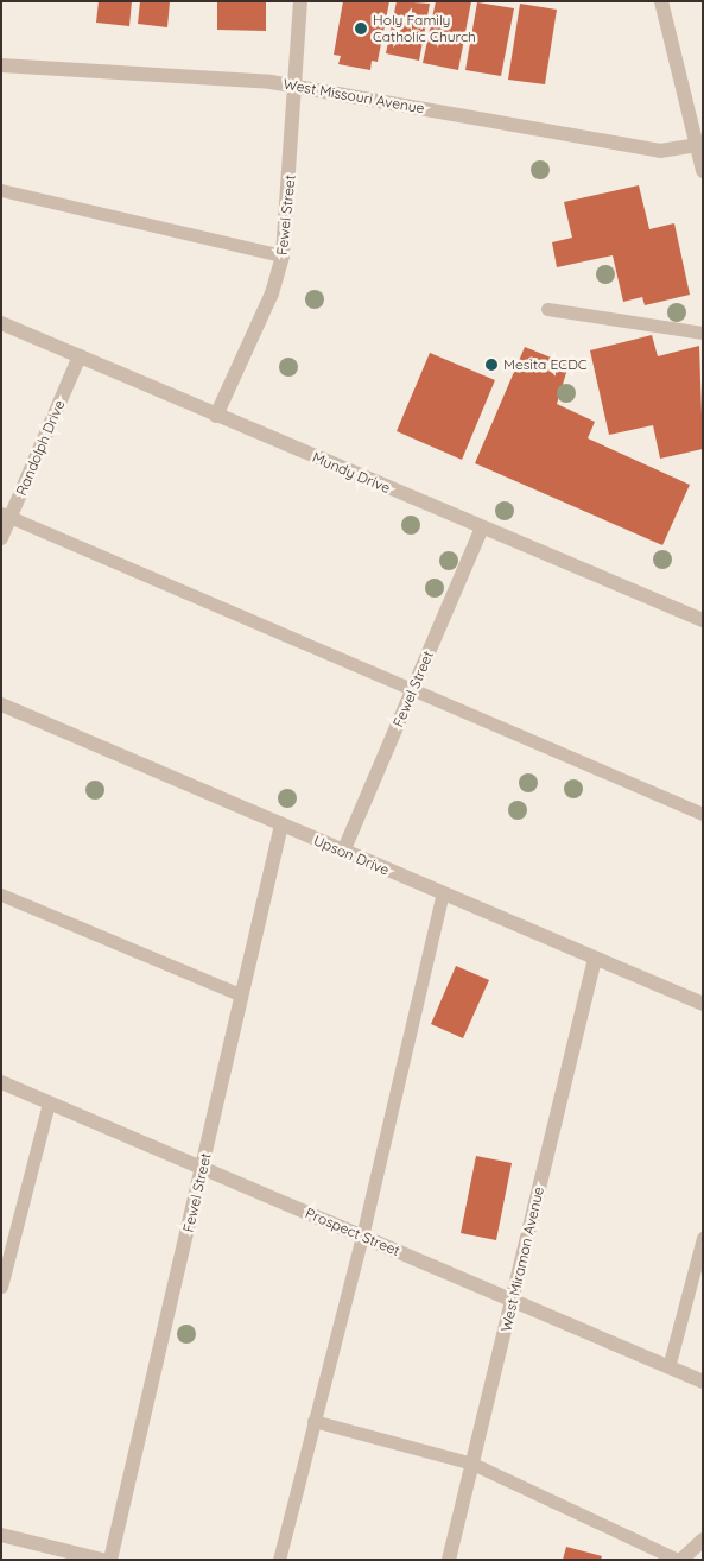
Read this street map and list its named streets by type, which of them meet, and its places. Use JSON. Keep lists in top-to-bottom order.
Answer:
{
  "streets": {
    "street": [
      "West Missouri Avenue",
      "Fewel Street",
      "Randolph Drive",
      "Mundy Drive",
      "Upson Drive",
      "Prospect Street",
      "West Miramon Avenue"
    ]
  },
  "crossings": [
    ["West Missouri Avenue", "Fewel Street"],
    ["Fewel Street", "Mundy Drive"],
    ["Fewel Street", "Upson Drive"],
    ["Fewel Street", "Prospect Street"],
    ["Randolph Drive", "Mundy Drive"],
    ["Upson Drive", "West Miramon Avenue"],
    ["Prospect Street", "West Miramon Avenue"]
  ],
  "places": ["Holy Family Catholic Church", "Mesita ECDC"]
}
